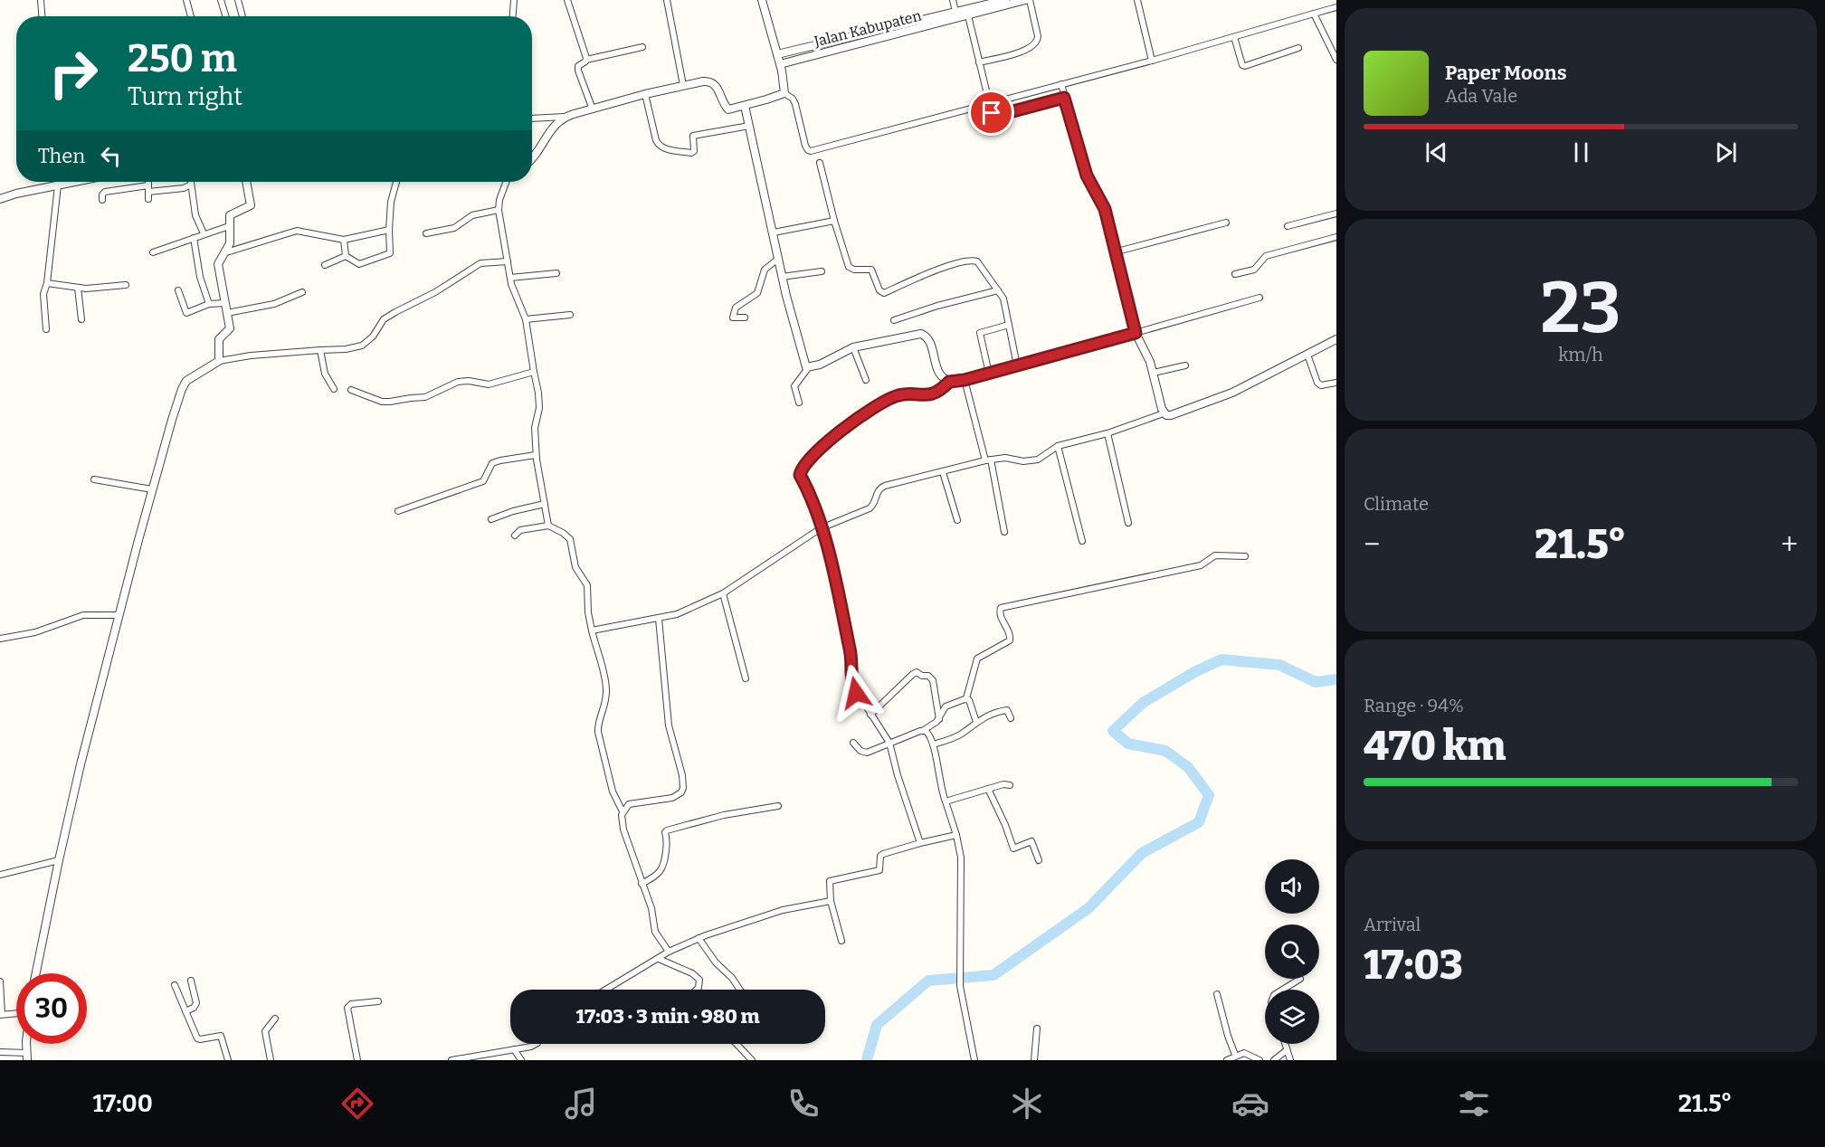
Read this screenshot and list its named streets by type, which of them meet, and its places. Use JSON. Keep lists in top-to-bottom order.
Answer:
{
  "streets": {
    "street": ["Jalan Kabupaten"]
  },
  "page": {
    "turn": ["250 m", "Turn right"],
    "song": ["Paper Moons", "Ada Vale"],
    "then": "Then",
    "tile": [
      ["23", "km/h"],
      "Climate",
      ["Range · 94%", "470 km"],
      ["Arrival", "17:03"]
    ],
    "heat": ["−", "21.5°", "+"],
    "limit": "30",
    "trip": "17:03 · 3 min · 980 m",
    "tabs": ["17:00", "21.5°"]
  }
}
